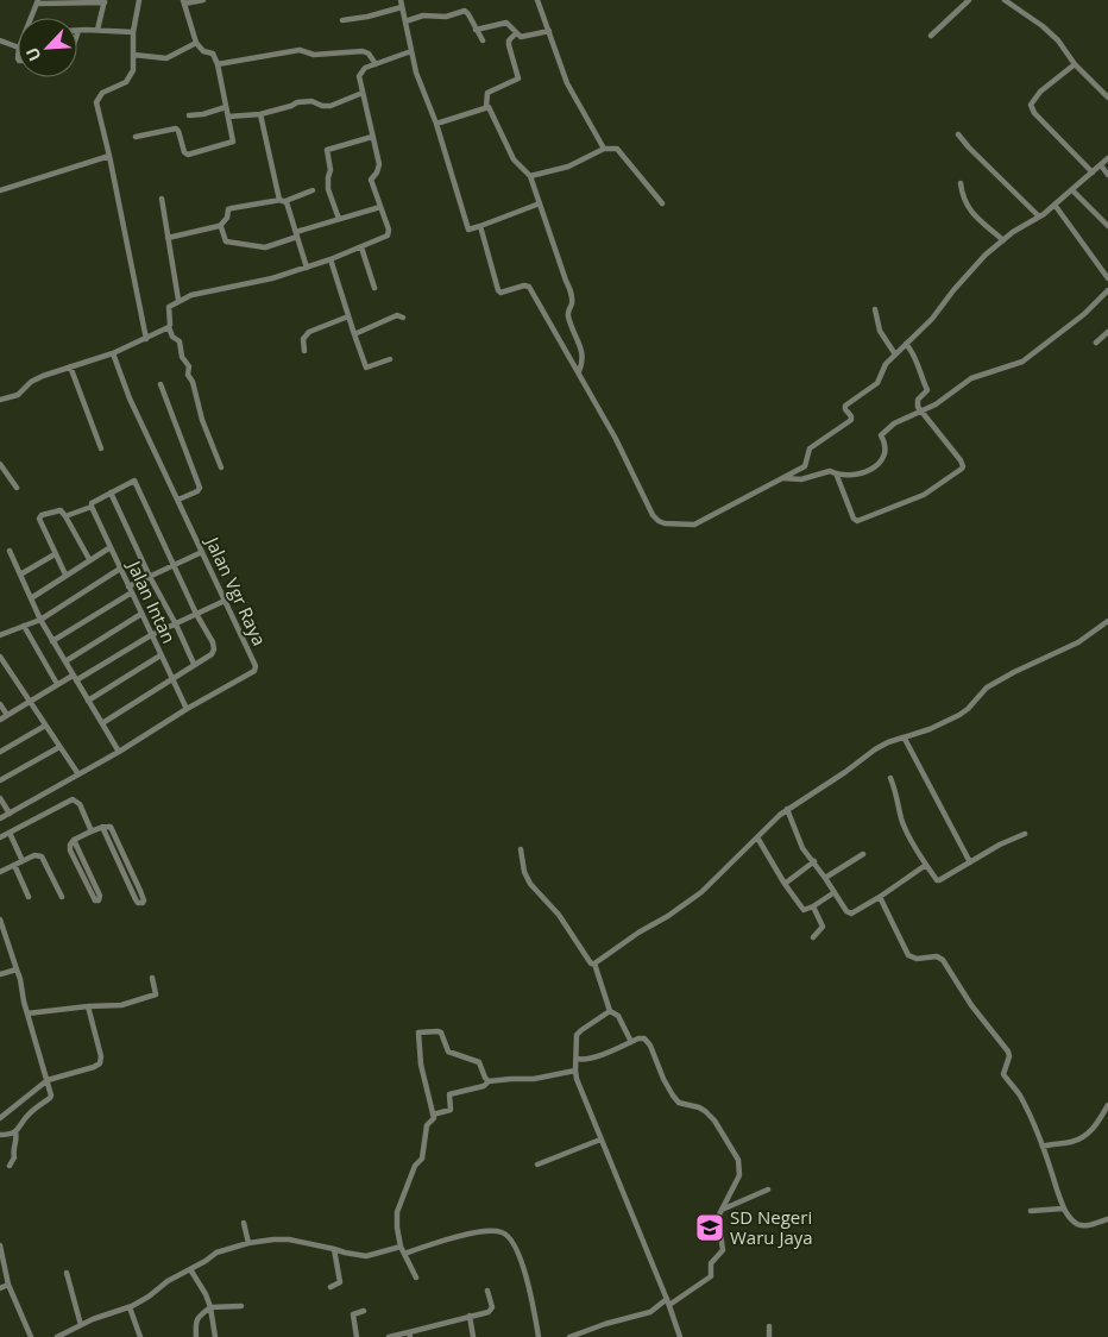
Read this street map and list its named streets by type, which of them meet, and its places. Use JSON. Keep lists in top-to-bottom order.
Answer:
{
  "streets": {
    "street": ["Jalan Vgr Raya", "Jalan Intan"]
  },
  "crossings": [
    ["Jalan Vgr Raya", "Jalan Intan"]
  ],
  "places": {
    "school or university": ["SD Negeri Waru Jaya"]
  },
  "north": "bottom left"
}
